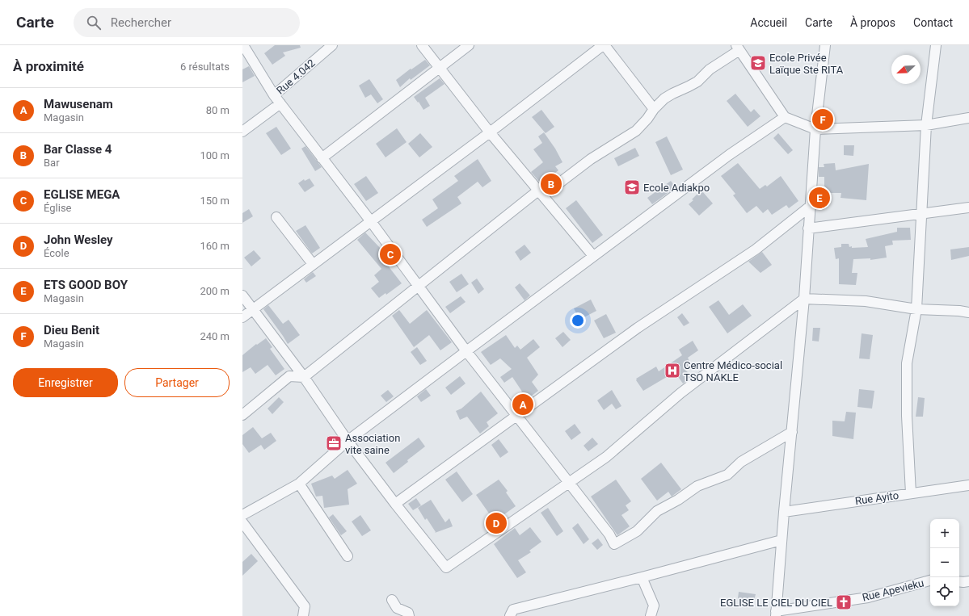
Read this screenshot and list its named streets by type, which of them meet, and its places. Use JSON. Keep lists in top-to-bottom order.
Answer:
{
  "streets": {
    "street": ["Rue 4.042", "Rue Ayito", "Rue Apevieku"]
  },
  "places": {
    "school or university": ["Ecole Privée Laïque Ste RITA", "Ecole Adiakpo"],
    "hospital": ["Centre Médico-social TSO NAKLE"],
    "office": ["Association vite saine"],
    "church": ["EGLISE LE CIEL DU CIEL"]
  },
  "north": "bottom left",
  "page": {
    "header": "Carte",
    "search": "Rechercher",
    "nav": [
      "Accueil",
      "Carte",
      "À propos",
      "Contact"
    ],
    "heading": ["À proximité", "6 résultats"],
    "list": [
      {
        "mark": "A",
        "name": "Mawusenam",
        "note": "Magasin",
        "value": "80 m"
      },
      {
        "mark": "B",
        "name": "Bar Classe 4",
        "note": "Bar",
        "value": "100 m"
      },
      {
        "mark": "C",
        "name": "EGLISE MEGA",
        "note": "Église",
        "value": "150 m"
      },
      {
        "mark": "D",
        "name": "John Wesley",
        "note": "École",
        "value": "160 m"
      },
      {
        "mark": "E",
        "name": "ETS GOOD BOY",
        "note": "Magasin",
        "value": "200 m"
      },
      {
        "mark": "F",
        "name": "Dieu Benit",
        "note": "Magasin",
        "value": "240 m"
      }
    ],
    "pins": [
      "F",
      "B",
      "E",
      "C",
      "A",
      "D"
    ],
    "buttons": ["Enregistrer", "Partager"],
    "map_buttons": ["+", "−"]
  }
}
